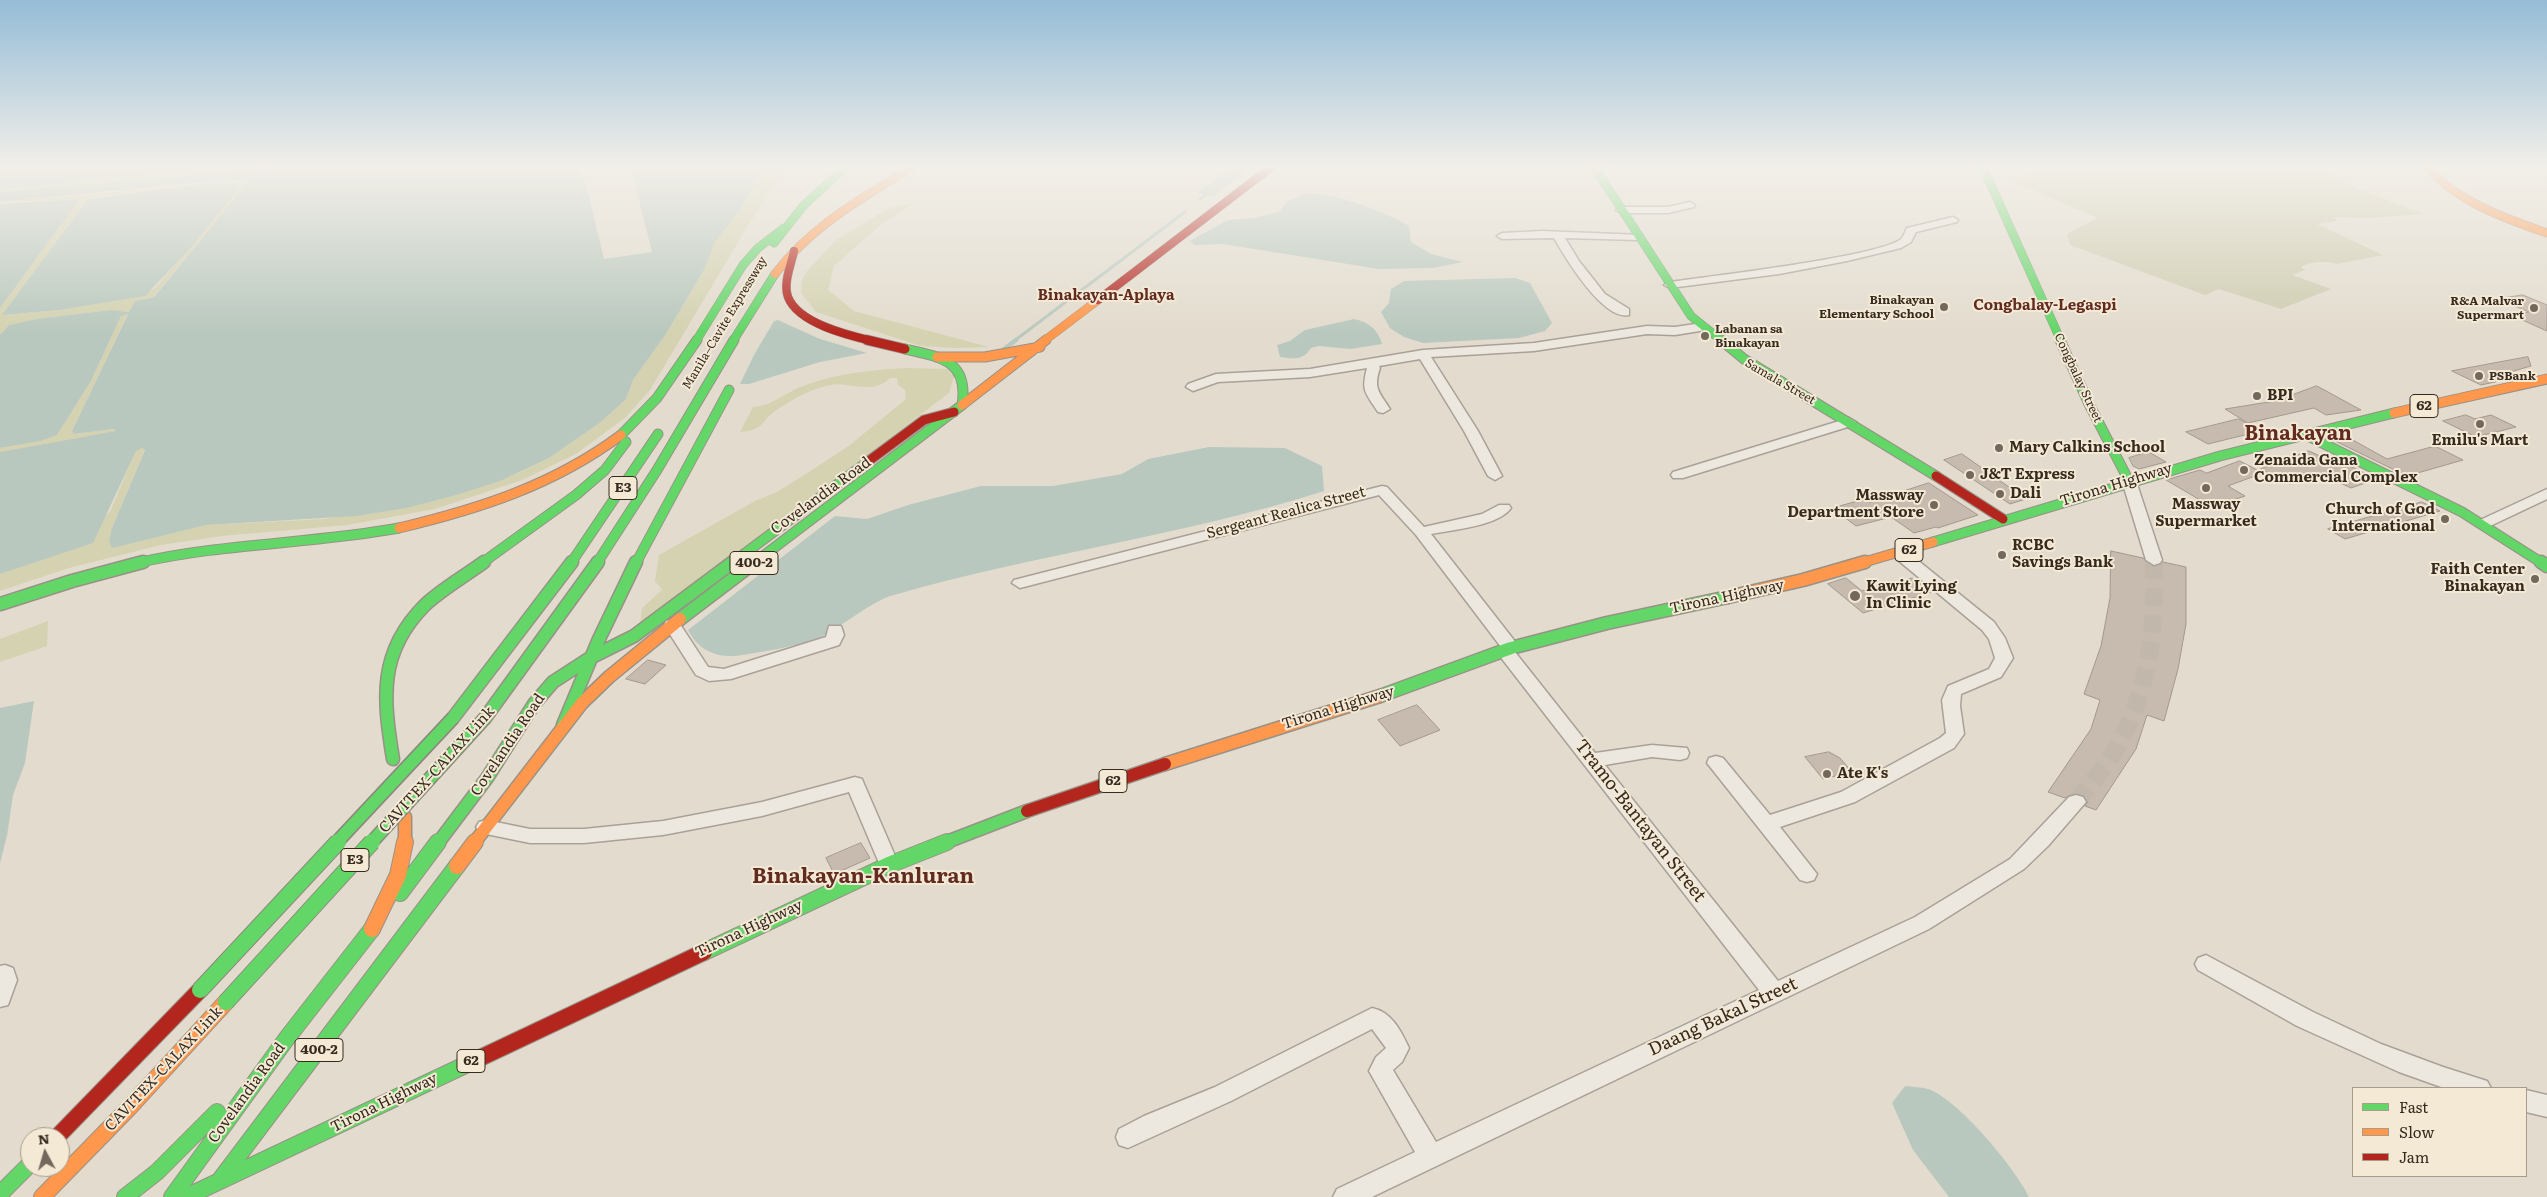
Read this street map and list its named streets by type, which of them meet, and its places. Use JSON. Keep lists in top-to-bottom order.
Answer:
{
  "streets": {
    "main road": [
      "Manila–Cavite Expressway",
      "Congbalay Street",
      "Samala Street",
      "62",
      "Tirona Highway",
      "E3",
      "Covelandia Road",
      "400-2",
      "CAVITEX–CALAX Link"
    ],
    "street": ["Sergeant Realica Street", "Tramo-Bantayan Street", "Daang Bakal Street"]
  },
  "crossings": [
    ["Manila–Cavite Expressway", "CAVITEX–CALAX Link"],
    ["Congbalay Street", "Tirona Highway"],
    ["Samala Street", "Tirona Highway"],
    ["Tirona Highway", "Covelandia Road"],
    ["Tirona Highway", "Sergeant Realica Street"],
    ["Tirona Highway", "Tramo-Bantayan Street"],
    ["Covelandia Road", "400-2"],
    ["Sergeant Realica Street", "Tramo-Bantayan Street"],
    ["Tramo-Bantayan Street", "Daang Bakal Street"]
  ],
  "districts": [
    "Binakayan-Aplaya",
    "Congbalay-Legaspi",
    "Binakayan",
    "Binakayan-Kanluran"
  ],
  "places": [
    "Binakayan Elementary School",
    "R&A Malvar Supermart",
    "Labanan sa Binakayan",
    "PSBank",
    "BPI",
    "Emilu's Mart",
    "Mary Calkins School",
    "Zenaida Gana Commercial Complex",
    "J&T Express",
    "Massway Supermarket",
    "Dali",
    "Massway Department Store",
    "Church of God International",
    "RCBC Savings Bank",
    "Faith Center Binakayan",
    "Kawit Lying In Clinic",
    "Ate K's"
  ],
  "legend": ["Fast", "Slow", "Jam"],
  "north": "top"
}
